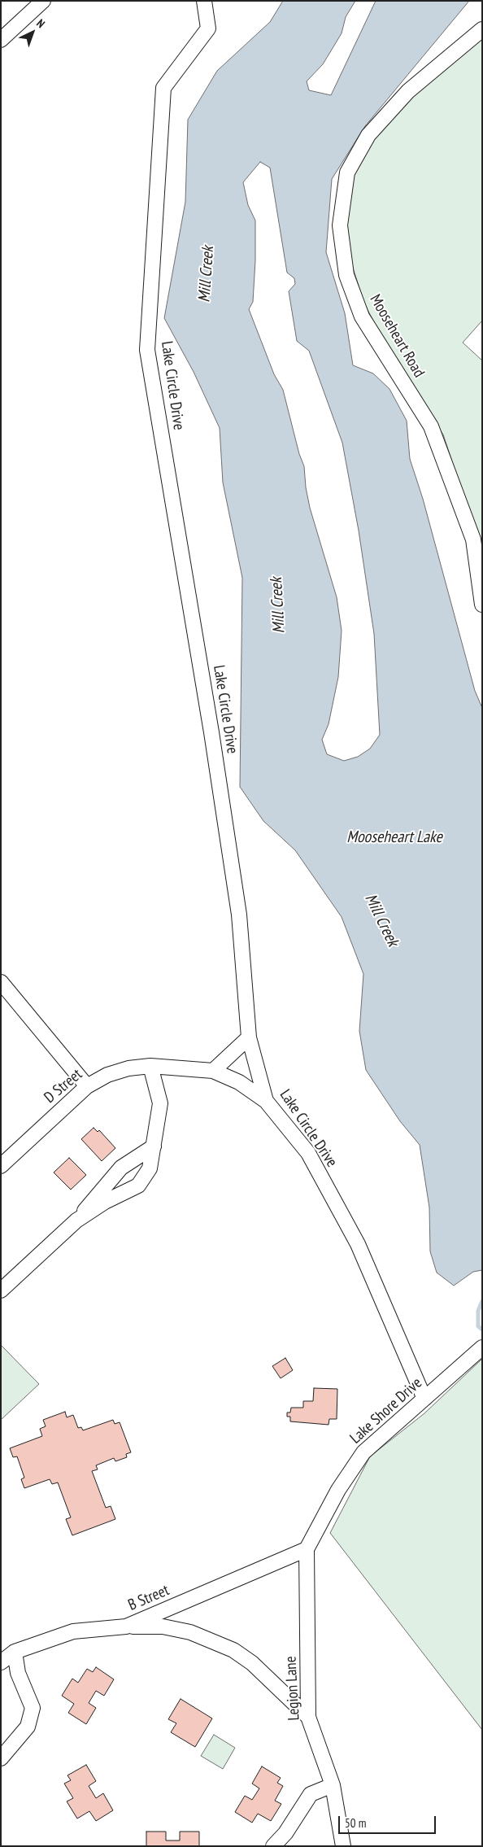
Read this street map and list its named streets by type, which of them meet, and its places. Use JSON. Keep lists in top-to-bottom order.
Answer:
{
  "streets": {
    "street": [
      "Mooseheart Road",
      "Lake Circle Drive",
      "D Street",
      "Lake Shore Drive",
      "B Street",
      "Legion Lane"
    ]
  },
  "crossings": [
    ["Lake Circle Drive", "D Street"],
    ["Lake Circle Drive", "Lake Shore Drive"],
    ["Lake Shore Drive", "B Street"],
    ["Lake Shore Drive", "Legion Lane"],
    ["B Street", "Legion Lane"]
  ],
  "water": ["Mill Creek", "Mooseheart Lake"],
  "scale_bar": "50 m",
  "north": "top right"
}
